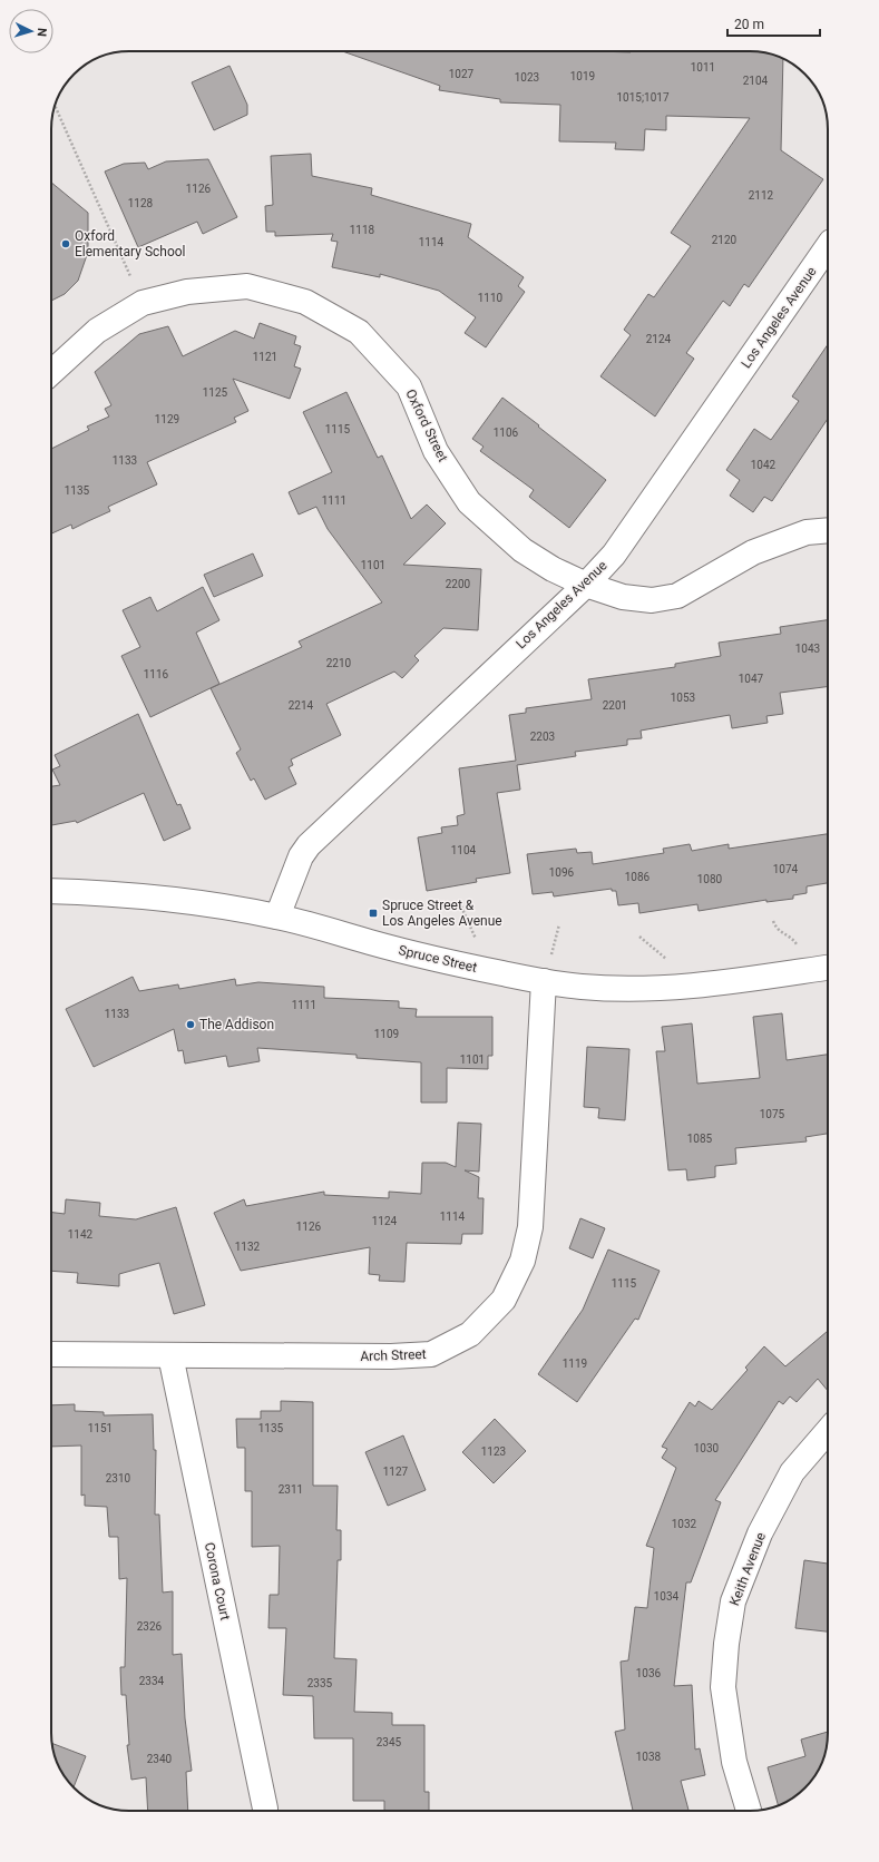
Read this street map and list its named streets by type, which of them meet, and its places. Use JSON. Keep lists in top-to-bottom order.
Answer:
{
  "streets": {
    "street": [
      "Los Angeles Avenue",
      "Oxford Street",
      "Spruce Street",
      "Arch Street",
      "Keith Avenue",
      "Corona Court"
    ]
  },
  "crossings": [
    ["Los Angeles Avenue", "Oxford Street"],
    ["Los Angeles Avenue", "Spruce Street"],
    ["Spruce Street", "Arch Street"],
    ["Arch Street", "Corona Court"]
  ],
  "places": {
    "other": ["Oxford Elementary School", "The Addison"],
    "transit": ["Spruce Street & Los Angeles Avenue"]
  },
  "house_numbers": [
    "1011",
    "1027",
    "1019",
    "1023",
    "2104",
    "1015;1017",
    "1126",
    "2112",
    "1128",
    "1118",
    "2120",
    "1114",
    "1110",
    "2124",
    "1121",
    "1125",
    "1129",
    "1115",
    "1106",
    "1133",
    "1042",
    "1135",
    "1111",
    "1101",
    "2200",
    "1043",
    "2210",
    "1116",
    "1047",
    "1053",
    "2214",
    "2201",
    "2203",
    "1104",
    "1074",
    "1096",
    "1086",
    "1080",
    "1111",
    "1133",
    "1109",
    "1101",
    "1075",
    "1085",
    "1114",
    "1124",
    "1126",
    "1142",
    "1132",
    "1115",
    "1119",
    "1151",
    "1135",
    "1030",
    "1123",
    "1127",
    "2310",
    "2311",
    "1032",
    "1034",
    "2326",
    "1036",
    "2334",
    "2335",
    "2345",
    "1038",
    "2340"
  ],
  "scale_bar": "20 m",
  "north": "right"
}
